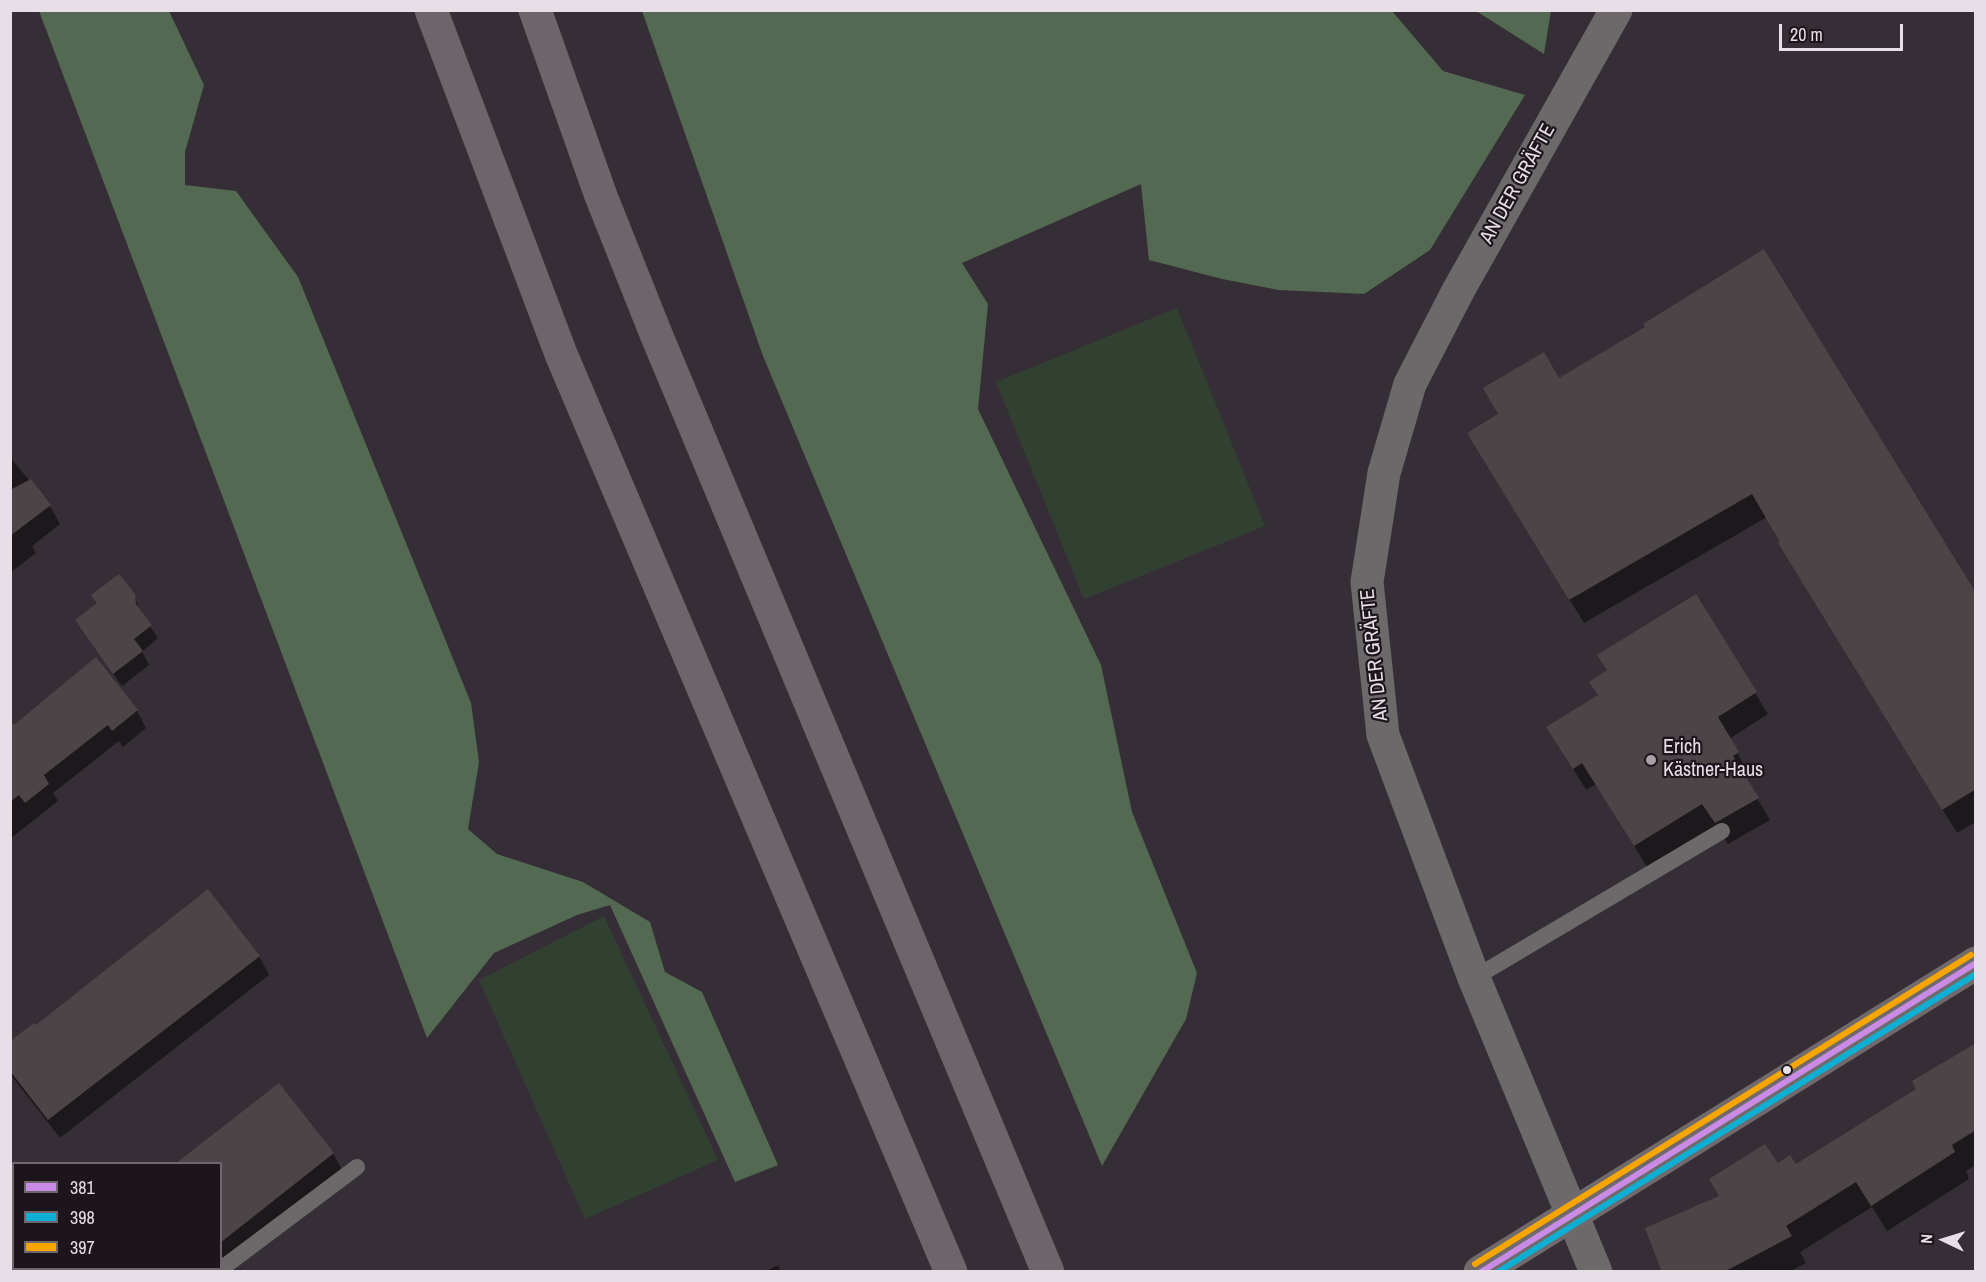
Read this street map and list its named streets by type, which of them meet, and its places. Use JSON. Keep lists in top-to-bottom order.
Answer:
{
  "streets": {
    "street": ["AN DER GRÄFTE"]
  },
  "places": ["Erich Kästner-Haus"],
  "lines": ["transit line 397", "transit line 381", "transit line 398"],
  "legend": ["381", "398", "397"],
  "scale_bar": "20 m",
  "north": "left"
}
